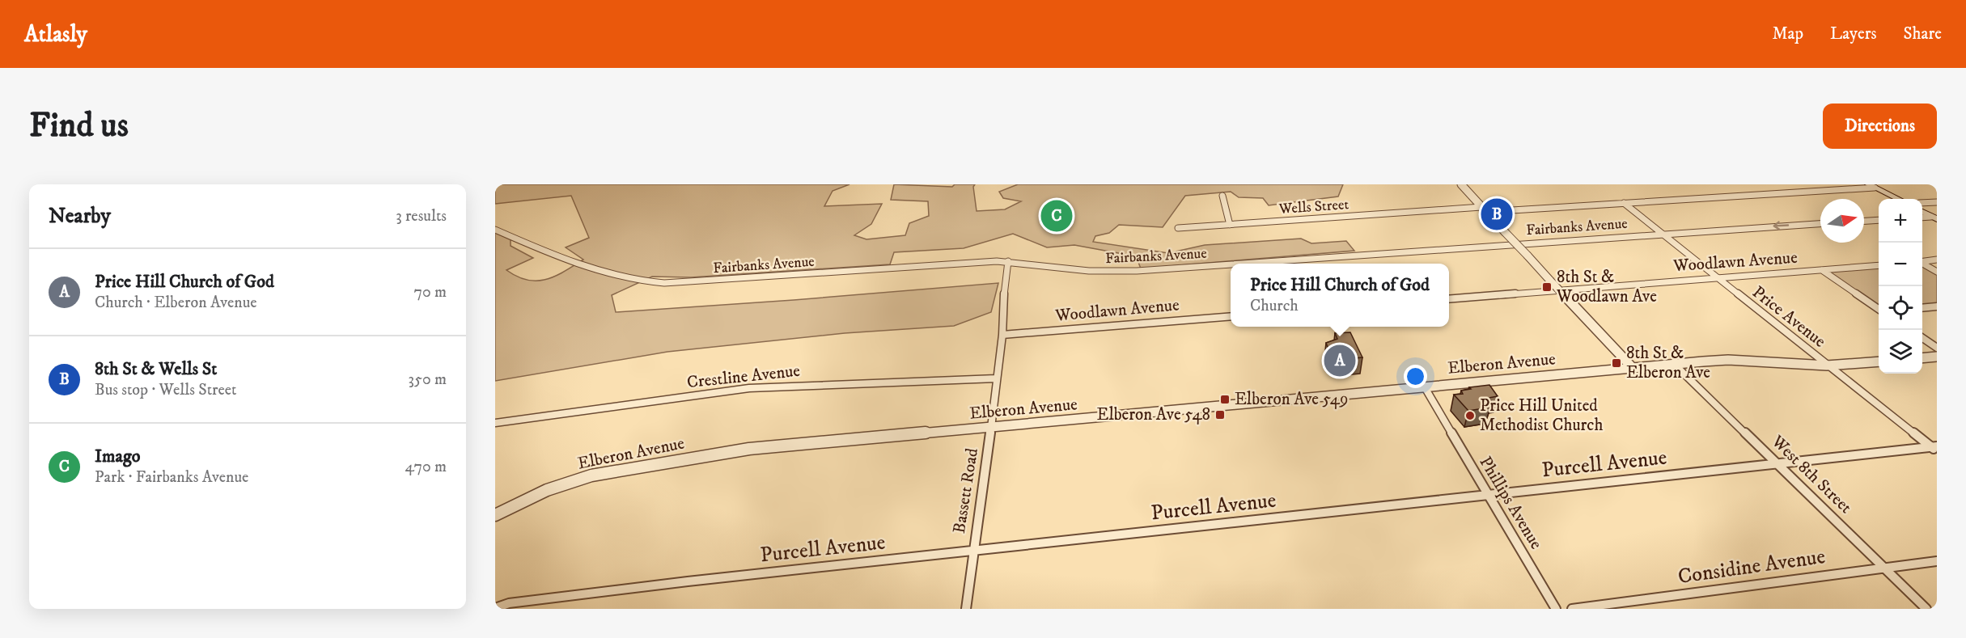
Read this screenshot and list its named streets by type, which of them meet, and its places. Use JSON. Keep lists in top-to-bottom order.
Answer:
{
  "streets": {
    "street": [
      "Wells Street",
      "Fairbanks Avenue",
      "Woodlawn Avenue",
      "Price Avenue",
      "Elberon Avenue",
      "Crestline Avenue",
      "Purcell Avenue",
      "West 8th Street",
      "Bassett Road",
      "Phillips Avenue",
      "Considine Avenue"
    ]
  },
  "crossings": [
    ["Wells Street", "Price Avenue"],
    ["Fairbanks Avenue", "Price Avenue"],
    ["Fairbanks Avenue", "Bassett Road"],
    ["Woodlawn Avenue", "Price Avenue"],
    ["Woodlawn Avenue", "Bassett Road"],
    ["Price Avenue", "Elberon Avenue"],
    ["Price Avenue", "Purcell Avenue"],
    ["Elberon Avenue", "West 8th Street"],
    ["Elberon Avenue", "Bassett Road"],
    ["Elberon Avenue", "Phillips Avenue"],
    ["Crestline Avenue", "Bassett Road"],
    ["Purcell Avenue", "West 8th Street"],
    ["Purcell Avenue", "Bassett Road"],
    ["Purcell Avenue", "Phillips Avenue"],
    ["West 8th Street", "Considine Avenue"]
  ],
  "places": {
    "transit": [
      "8th St & Woodlawn Ave",
      "8th St & Elberon Ave",
      "Elberon Ave 549",
      "Elberon Ave 548"
    ],
    "other": ["Price Hill United Methodist Church"]
  },
  "north": "right",
  "page": {
    "header": "Atlasly",
    "nav": ["Map", "Layers", "Share"],
    "buttons": "Directions",
    "title": "Find us",
    "heading": ["Nearby", "3 results"],
    "pins": ["B", "C", "A"],
    "map_buttons": ["+", "−"],
    "list": [
      {
        "mark": "A",
        "name": "Price Hill Church of God",
        "note": "Church · Elberon Avenue",
        "value": "70 m"
      },
      {
        "mark": "B",
        "name": "8th St & Wells St",
        "note": "Bus stop · Wells Street",
        "value": "350 m"
      },
      {
        "mark": "C",
        "name": "Imago",
        "note": "Park · Fairbanks Avenue",
        "value": "470 m"
      }
    ],
    "popup": ["Price Hill Church of God", "Church"]
  }
}
